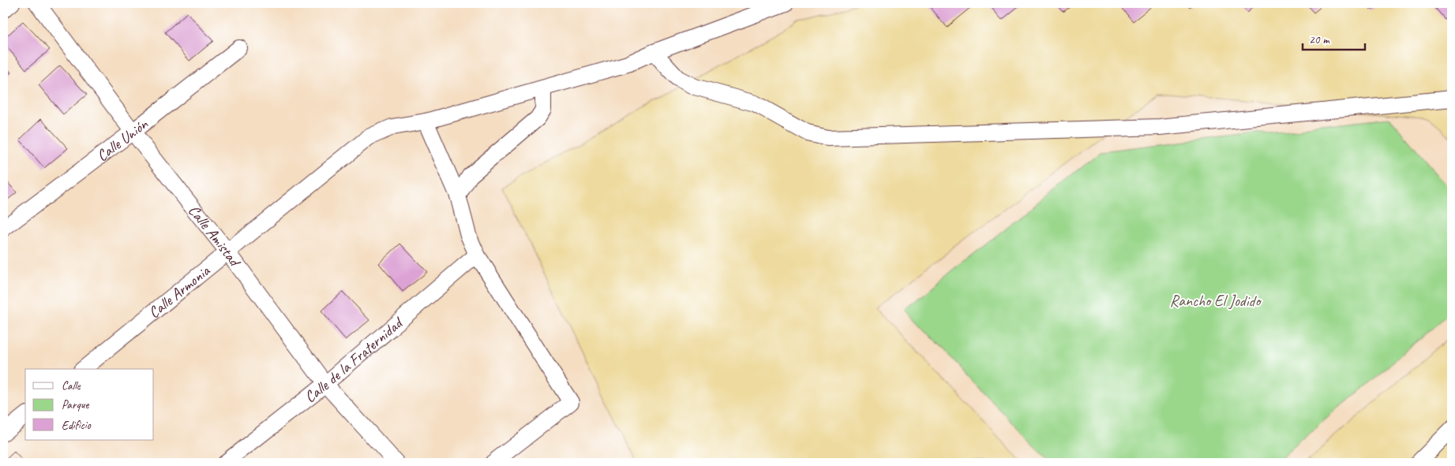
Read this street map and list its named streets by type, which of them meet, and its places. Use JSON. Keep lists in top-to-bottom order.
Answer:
{
  "streets": {
    "street": [
      "Calle Unión",
      "Calle Amistad",
      "Calle Armonia",
      "Calle de la Fraternidad"
    ]
  },
  "crossings": [
    ["Calle Unión", "Calle Amistad"],
    ["Calle Amistad", "Calle Armonia"],
    ["Calle Amistad", "Calle de la Fraternidad"]
  ],
  "parks": ["Rancho El Jodido"],
  "legend": ["Calle", "Parque", "Edificio"],
  "scale_bar": "20 m"
}
